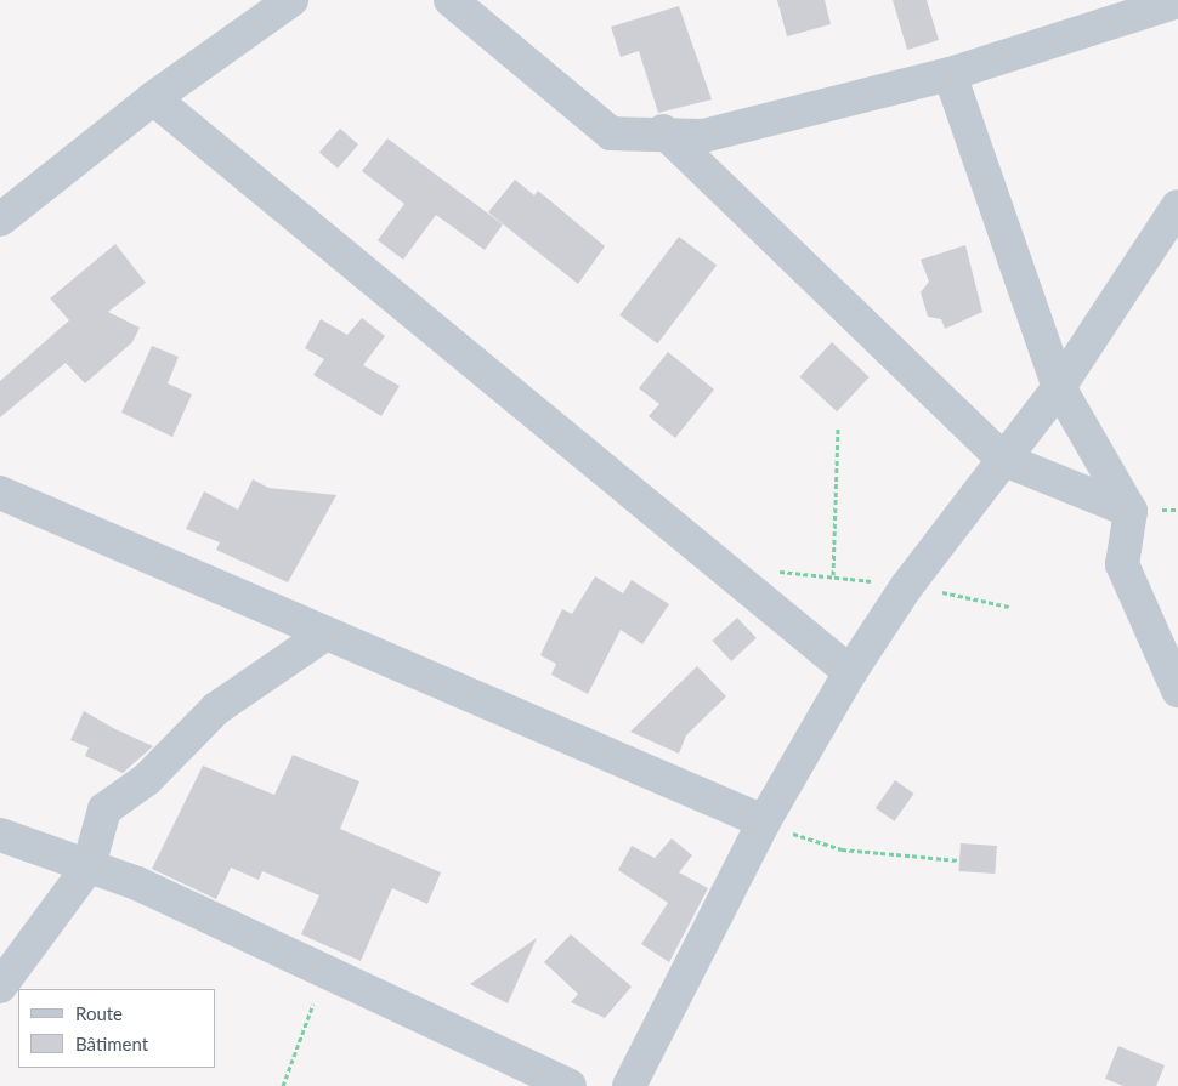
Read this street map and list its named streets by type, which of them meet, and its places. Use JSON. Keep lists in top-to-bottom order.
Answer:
{
  "legend": ["Route", "Bâtiment"]
}
